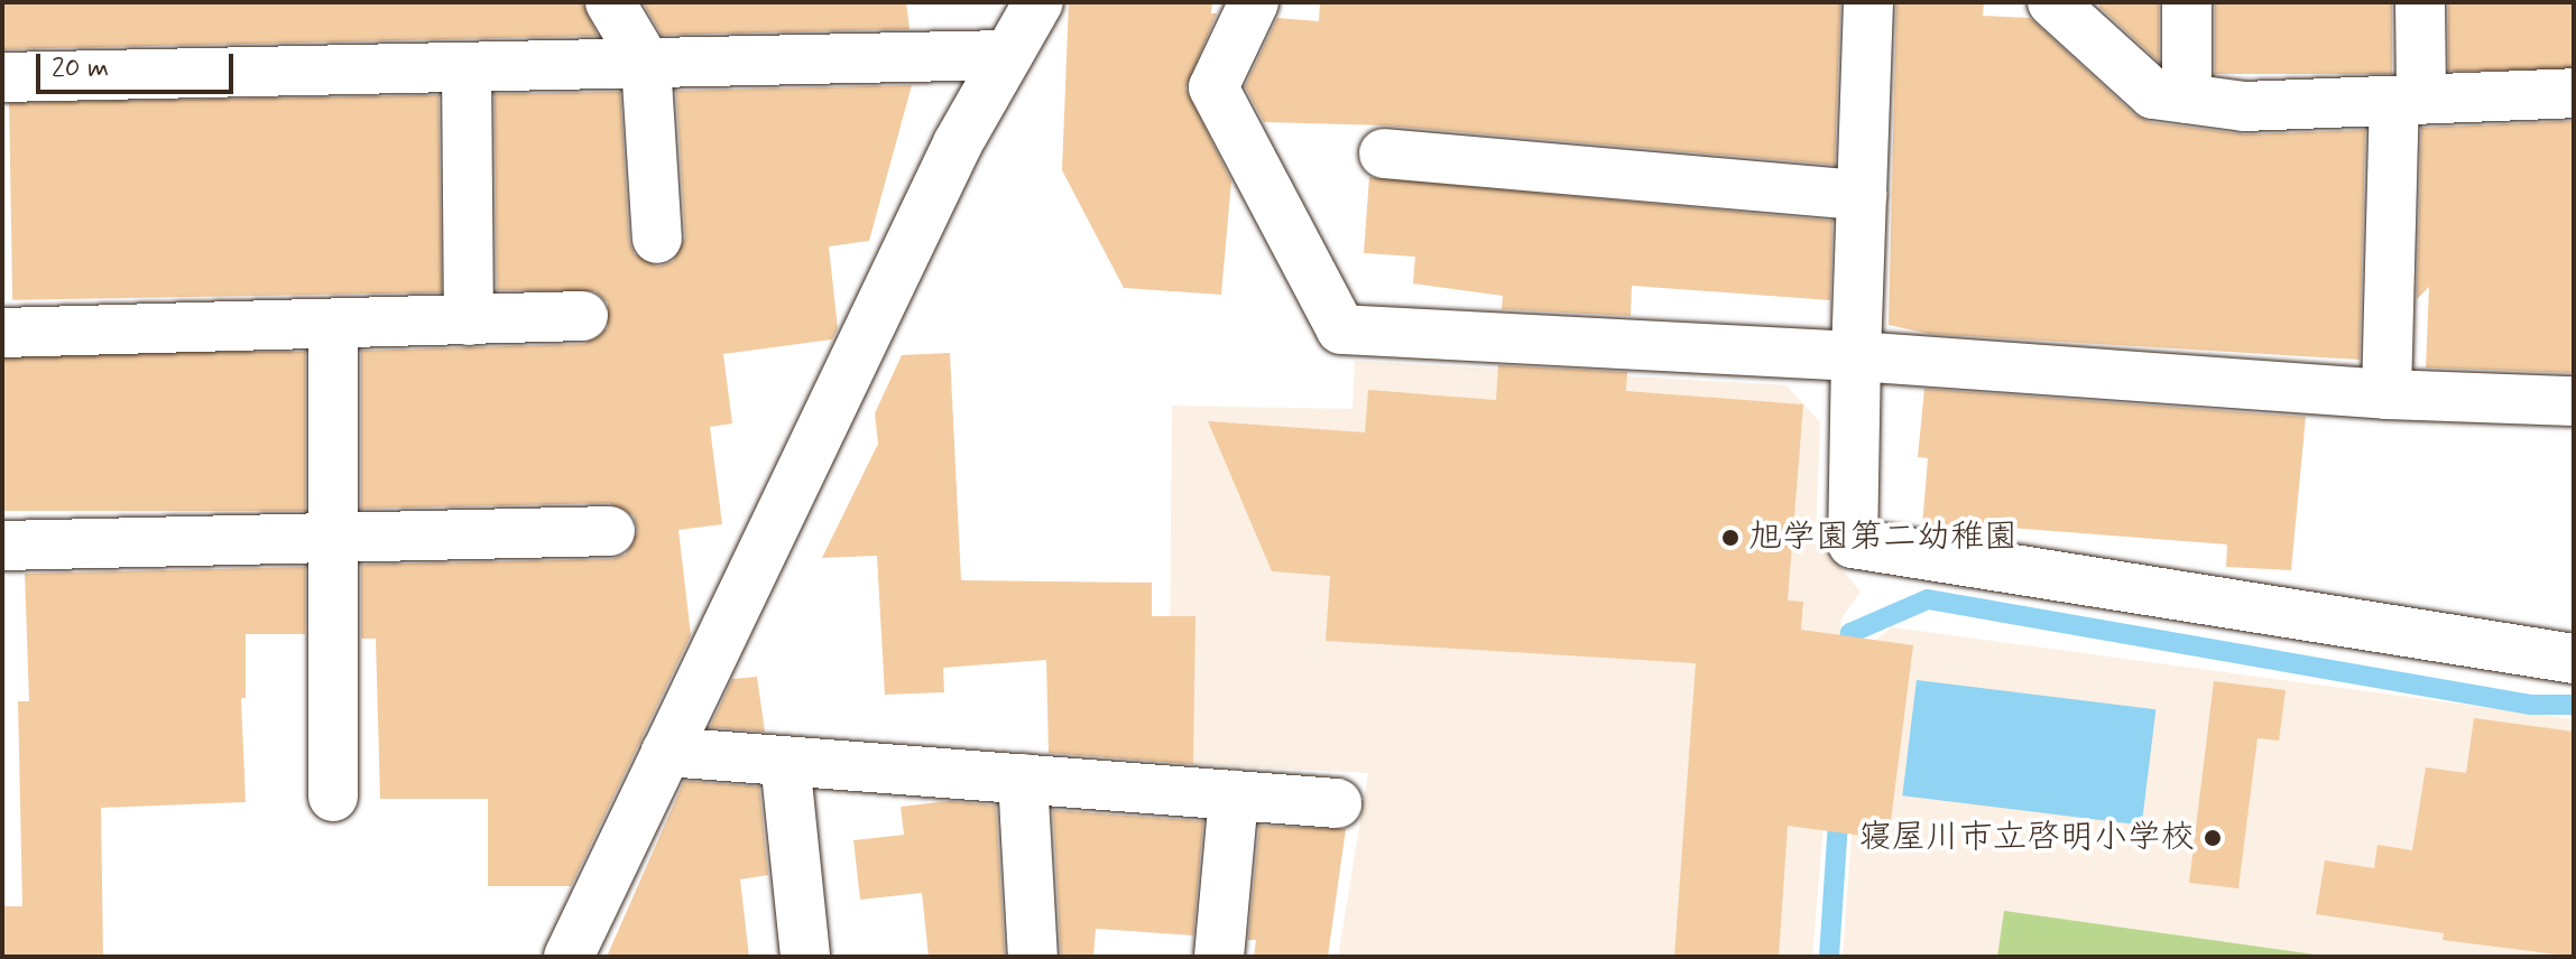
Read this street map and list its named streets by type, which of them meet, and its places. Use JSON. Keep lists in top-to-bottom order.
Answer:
{
  "places": ["旭学園第二幼稚園", "寝屋川市立啓明小学校"],
  "scale_bar": "20 m"
}
